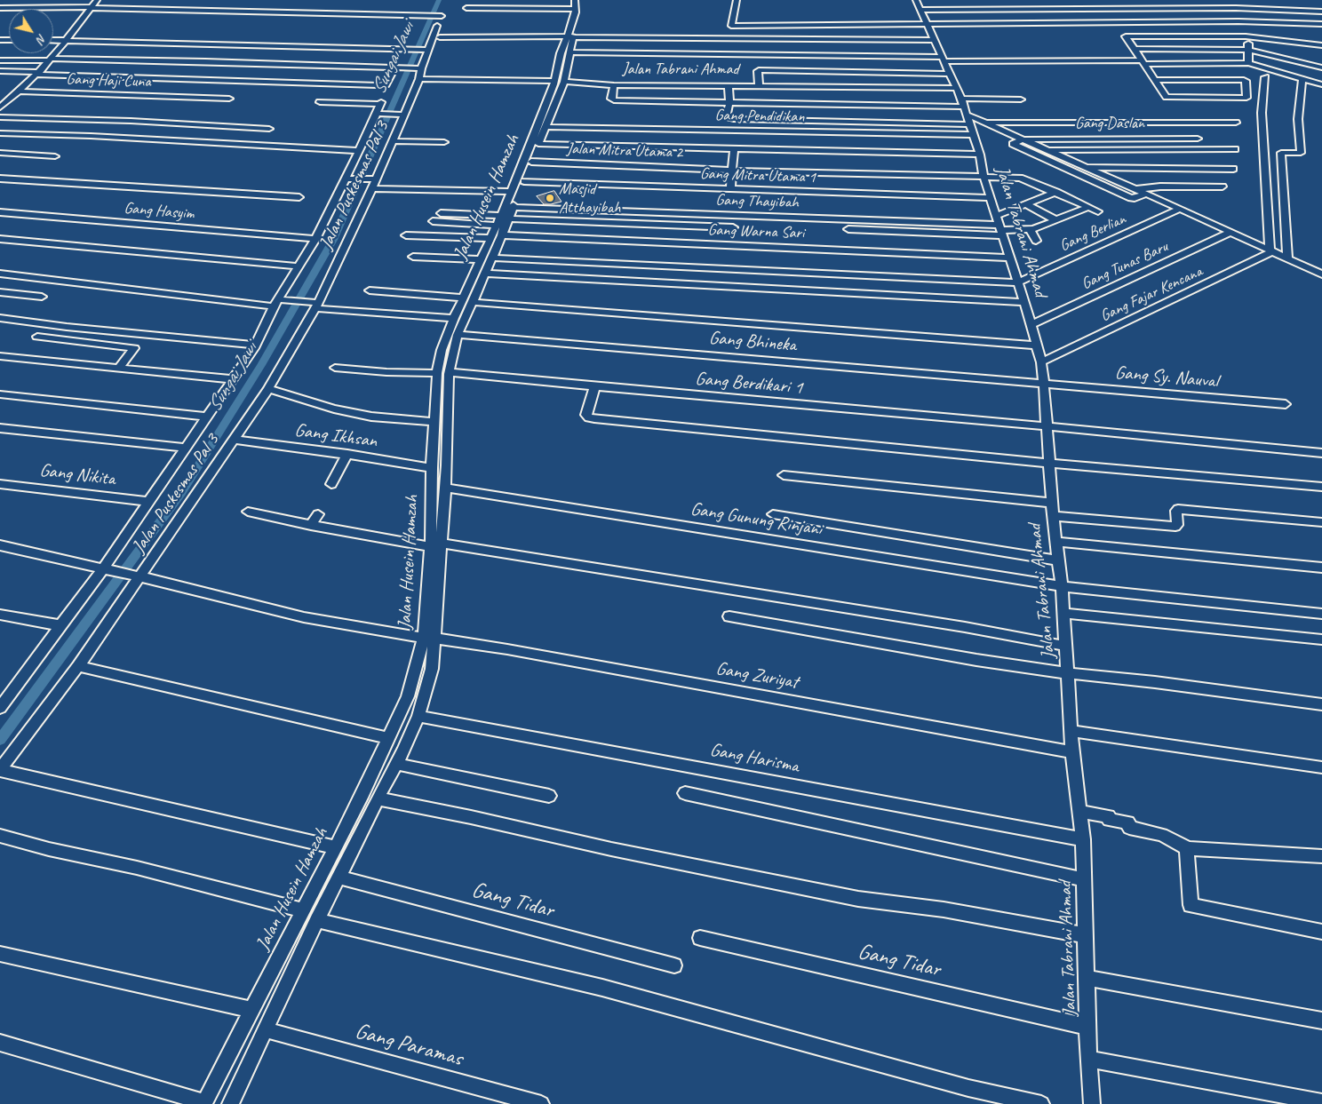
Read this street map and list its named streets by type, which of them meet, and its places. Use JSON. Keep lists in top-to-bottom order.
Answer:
{
  "streets": {
    "street": [
      "Jalan Tabrani Ahmad",
      "Gang Haji Cuna",
      "Gang Pendidikan",
      "Gang Daslan",
      "Jalan Mitra Utama 2",
      "Gang Mitra Utama 1",
      "Jalan Puskesmas Pal 3",
      "Jalan Husein Hamzah",
      "Gang Thayibah",
      "Gang Hasyim",
      "Gang Warna Sari",
      "Gang Berlian",
      "Gang Tunas Baru",
      "Gang Fajar Kencana",
      "Gang Bhineka",
      "Gang Sy. Nauval",
      "Gang Berdikari 1",
      "Gang Ikhsan",
      "Gang Nikita",
      "Gang Gunung Rinjani",
      "Gang Zuriyat",
      "Gang Harisma",
      "Gang Tidar",
      "Gang Paramas"
    ]
  },
  "crossings": [
    ["Jalan Tabrani Ahmad", "Gang Pendidikan"],
    ["Jalan Tabrani Ahmad", "Jalan Mitra Utama 2"],
    ["Jalan Tabrani Ahmad", "Gang Mitra Utama 1"],
    ["Jalan Tabrani Ahmad", "Jalan Puskesmas Pal 3"],
    ["Jalan Tabrani Ahmad", "Jalan Husein Hamzah"],
    ["Jalan Tabrani Ahmad", "Gang Thayibah"],
    ["Jalan Tabrani Ahmad", "Gang Warna Sari"],
    ["Jalan Tabrani Ahmad", "Gang Berlian"],
    ["Jalan Tabrani Ahmad", "Gang Tunas Baru"],
    ["Jalan Tabrani Ahmad", "Gang Fajar Kencana"],
    ["Jalan Tabrani Ahmad", "Gang Bhineka"],
    ["Jalan Tabrani Ahmad", "Gang Sy. Nauval"],
    ["Jalan Tabrani Ahmad", "Gang Berdikari 1"],
    ["Jalan Tabrani Ahmad", "Gang Gunung Rinjani"],
    ["Jalan Tabrani Ahmad", "Gang Zuriyat"],
    ["Jalan Tabrani Ahmad", "Gang Harisma"],
    ["Jalan Tabrani Ahmad", "Gang Tidar"],
    ["Gang Pendidikan", "Jalan Husein Hamzah"],
    ["Jalan Mitra Utama 2", "Jalan Husein Hamzah"],
    ["Gang Mitra Utama 1", "Jalan Husein Hamzah"],
    ["Jalan Puskesmas Pal 3", "Gang Ikhsan"],
    ["Jalan Puskesmas Pal 3", "Gang Zuriyat"],
    ["Jalan Husein Hamzah", "Gang Thayibah"],
    ["Jalan Husein Hamzah", "Gang Warna Sari"],
    ["Jalan Husein Hamzah", "Gang Bhineka"],
    ["Jalan Husein Hamzah", "Gang Berdikari 1"],
    ["Jalan Husein Hamzah", "Gang Ikhsan"],
    ["Jalan Husein Hamzah", "Gang Gunung Rinjani"],
    ["Jalan Husein Hamzah", "Gang Zuriyat"],
    ["Jalan Husein Hamzah", "Gang Harisma"],
    ["Jalan Husein Hamzah", "Gang Tidar"],
    ["Jalan Husein Hamzah", "Gang Paramas"],
    ["Gang Bhineka", "Gang Sy. Nauval"]
  ],
  "water": ["Sungai Jawi"],
  "places": ["Masjid Atthayibah"],
  "north": "bottom right"
}
